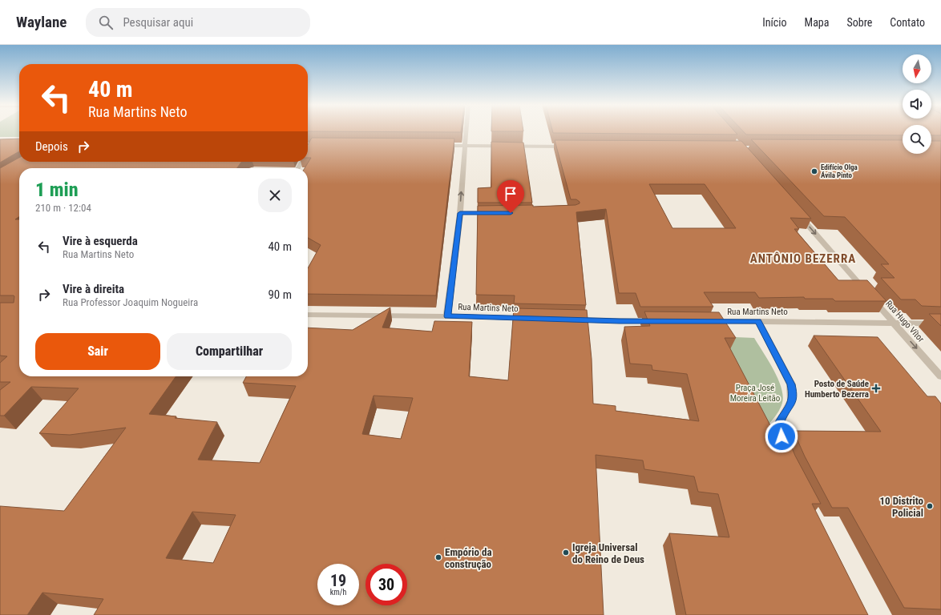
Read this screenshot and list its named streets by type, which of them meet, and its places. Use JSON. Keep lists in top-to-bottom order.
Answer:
{
  "streets": {
    "street": ["Rua Martins Neto", "Rua Hugo Vítor"]
  },
  "crossings": [
    ["Rua Martins Neto", "Rua Hugo Vítor"]
  ],
  "one_way": ["Rua Hugo Vítor"],
  "districts": ["ANTÔNIO BEZERRA"],
  "parks": ["Praça José Moreira Leitão"],
  "places": {
    "other": [
      "Edifício Olga Ávila Pinto",
      "10 Distrito Policial",
      "Igreja Universal do Reino de Deus",
      "Empório da construção"
    ],
    "health": ["Posto de Saúde Humberto Bezerra"]
  },
  "north": "bottom",
  "page": {
    "header": "Waylane",
    "search": "Pesquisar aqui",
    "nav": [
      "Início",
      "Mapa",
      "Sobre",
      "Contato"
    ],
    "turn": ["40 m", "Rua Martins Neto"],
    "then": "Depois",
    "heading": ["1 min", "210 m · 12:04"],
    "list": [
      {
        "name": "Vire à esquerda",
        "note": "Rua Martins Neto",
        "value": "40 m"
      },
      {
        "name": "Vire à direita",
        "note": "Rua Professor Joaquim Nogueira",
        "value": "90 m"
      }
    ],
    "buttons": ["Sair", "Compartilhar"],
    "speed": "19 km/h",
    "limit": "30"
  }
}
